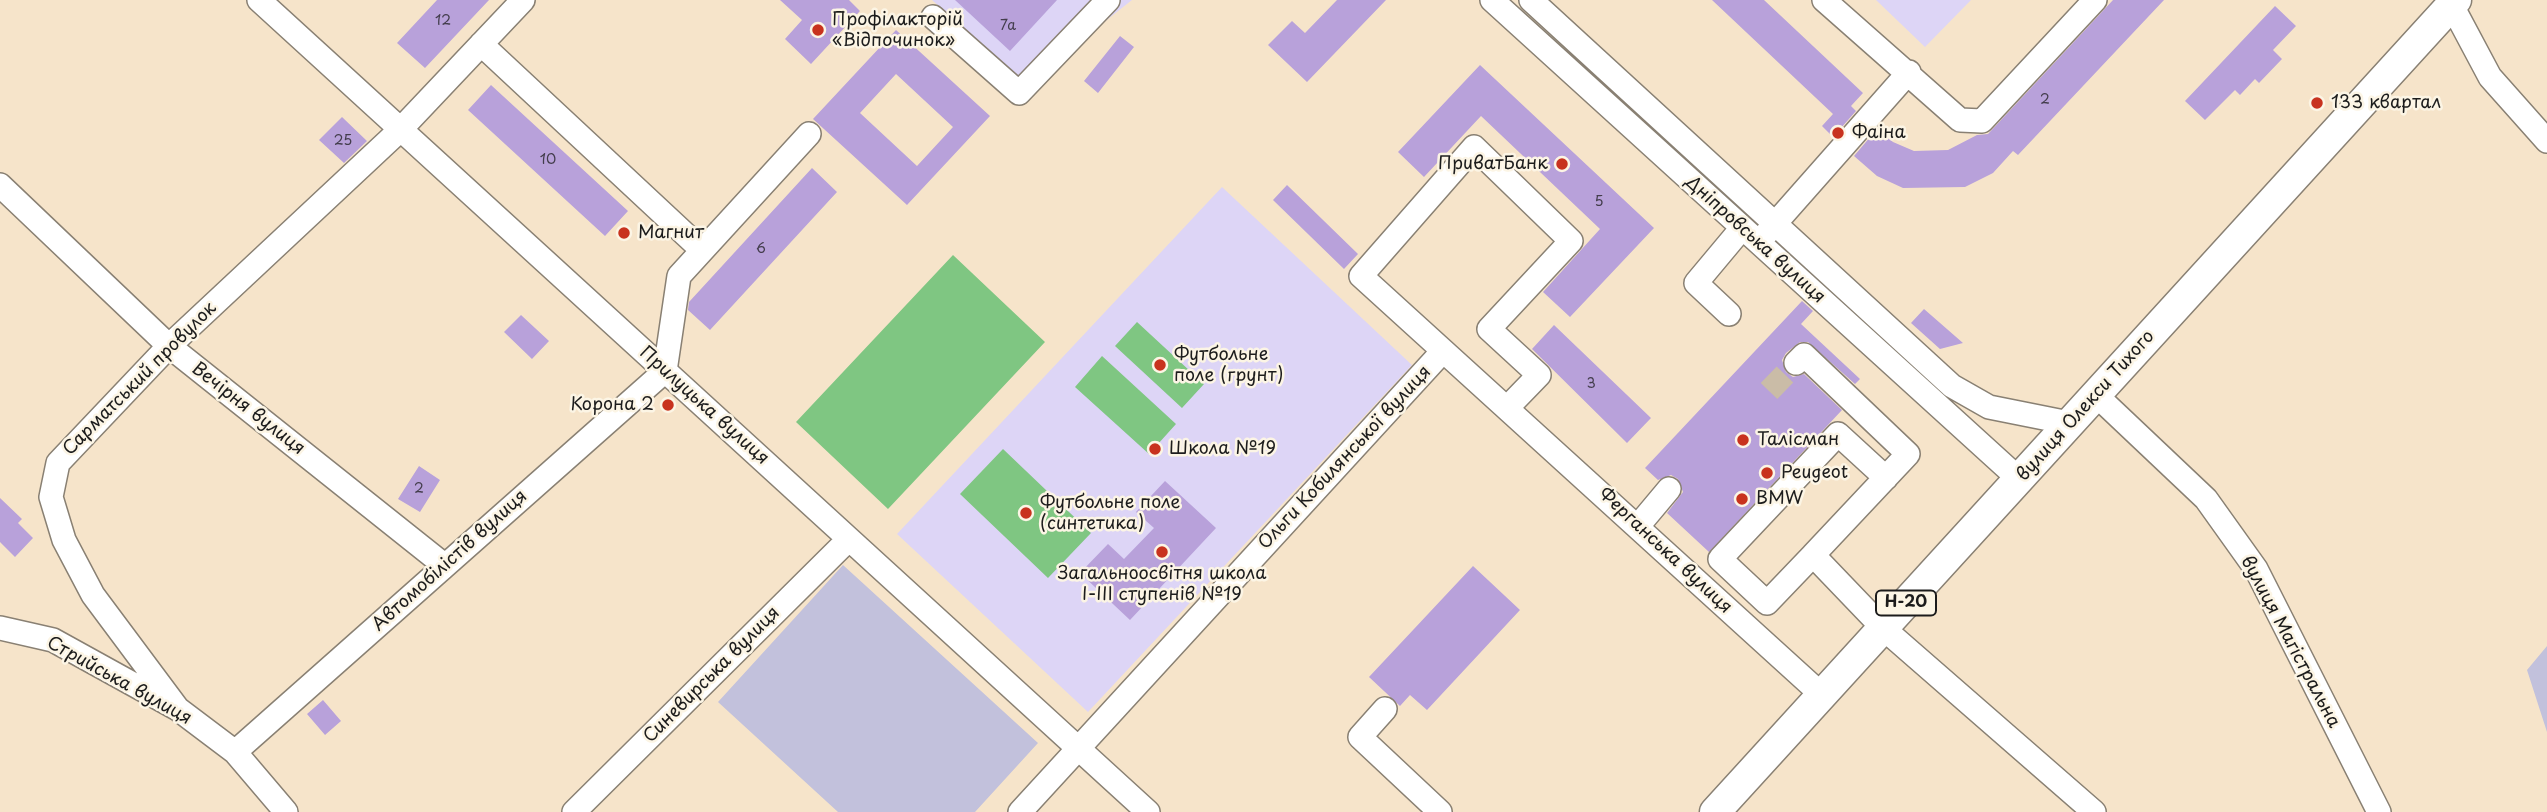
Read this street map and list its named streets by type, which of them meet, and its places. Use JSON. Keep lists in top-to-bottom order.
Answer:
{
  "streets": {
    "main road": ["вулиця Олекси Тихого", "Н-20"],
    "street": [
      "Дніпровська вулиця",
      "Сарматський провулок",
      "Прилуцька вулиця",
      "Вечірня вулиця",
      "Ольги Кобилянської вулиця",
      "Ферганська вулиця",
      "Автомобілістів вулиця",
      "вулиця Магістральна",
      "Синевирська вулиця",
      "Стрийська вулиця"
    ]
  },
  "crossings": [
    ["Дніпровська вулиця", "вулиця Олекси Тихого"],
    ["Сарматський провулок", "Прилуцька вулиця"],
    ["Сарматський провулок", "Вечірня вулиця"],
    ["Сарматський провулок", "Стрийська вулиця"],
    ["Прилуцька вулиця", "Ольги Кобилянської вулиця"],
    ["Прилуцька вулиця", "Автомобілістів вулиця"],
    ["Прилуцька вулиця", "Синевирська вулиця"],
    ["вулиця Олекси Тихого", "Ферганська вулиця"],
    ["вулиця Олекси Тихого", "вулиця Магістральна"],
    ["Вечірня вулиця", "Автомобілістів вулиця"],
    ["Ольги Кобилянської вулиця", "Ферганська вулиця"],
    ["Автомобілістів вулиця", "Стрийська вулиця"]
  ],
  "places": [
    "Профілакторій «Відпочинок»",
    "133 квартал",
    "Фаіна",
    "ПриватБанк",
    "Магнит",
    "Футбольне поле (грунт)",
    "Корона 2",
    "Талісман",
    "Школа №19",
    "Peugeot",
    "BMW",
    "Футбольне поле (синтетика)",
    "Загальноосвітня школа І-ІІІ ступенів №19"
  ],
  "house_numbers": [
    "12",
    "7а",
    "2",
    "25",
    "10",
    "5",
    "6",
    "3",
    "2"
  ]
}
